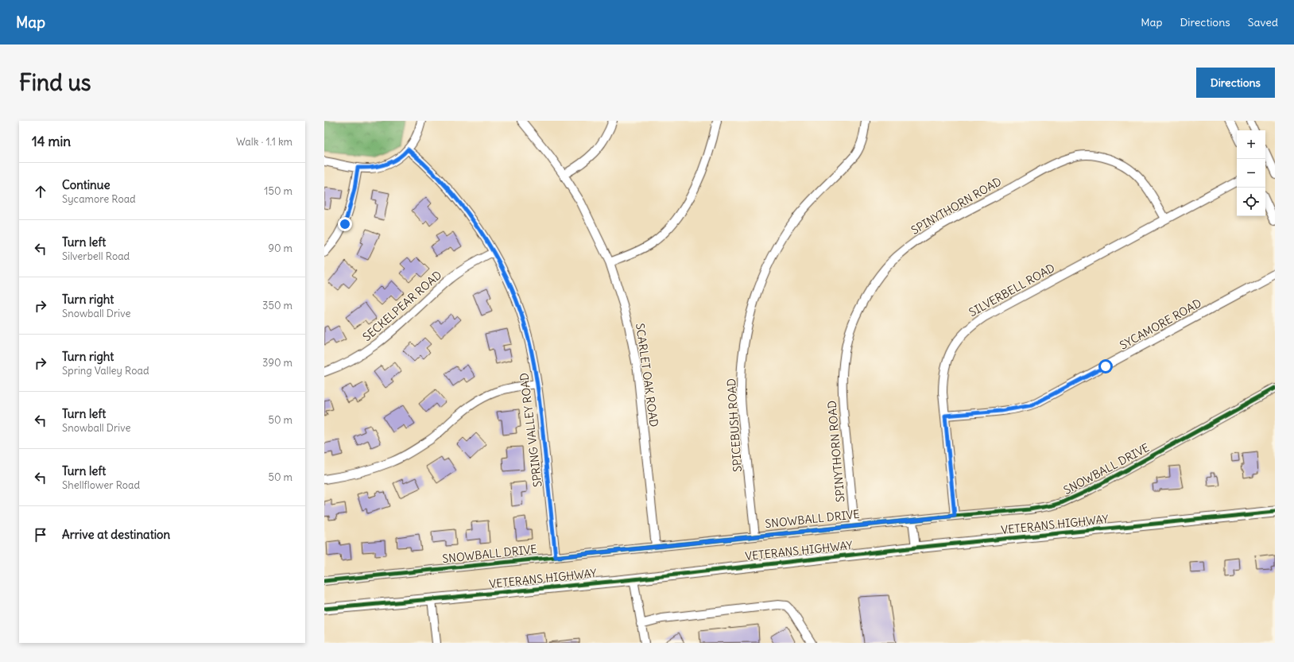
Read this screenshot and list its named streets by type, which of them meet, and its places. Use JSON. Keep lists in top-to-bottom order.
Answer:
{
  "streets": {
    "main road": ["VETERANS HIGHWAY"],
    "street": [
      "SPINYTHORN ROAD",
      "SILVERBELL ROAD",
      "SECKELPEAR ROAD",
      "SYCAMORE ROAD",
      "SCARLET OAK ROAD",
      "SPICEBUSH ROAD",
      "SPRING VALLEY ROAD",
      "SNOWBALL DRIVE"
    ]
  },
  "crossings": [
    ["SPINYTHORN ROAD", "SILVERBELL ROAD"],
    ["SPINYTHORN ROAD", "SNOWBALL DRIVE"],
    ["SILVERBELL ROAD", "SYCAMORE ROAD"],
    ["SILVERBELL ROAD", "SNOWBALL DRIVE"],
    ["SECKELPEAR ROAD", "SPRING VALLEY ROAD"],
    ["SCARLET OAK ROAD", "SNOWBALL DRIVE"],
    ["SPICEBUSH ROAD", "SNOWBALL DRIVE"],
    ["SPRING VALLEY ROAD", "SNOWBALL DRIVE"]
  ],
  "page": {
    "header": "Map",
    "nav": ["Map", "Directions", "Saved"],
    "buttons": "Directions",
    "title": "Find us",
    "heading": ["14 min", "Walk · 1.1 km"],
    "map_buttons": ["+", "−"],
    "list": [
      ["Continue", "Sycamore Road", "150 m"],
      ["Turn left", "Silverbell Road", "90 m"],
      ["Turn right", "Snowball Drive", "350 m"],
      ["Turn right", "Spring Valley Road", "390 m"],
      ["Turn left", "Snowball Drive", "50 m"],
      ["Turn left", "Shellflower Road", "50 m"],
      "Arrive at destination"
    ]
  }
}
